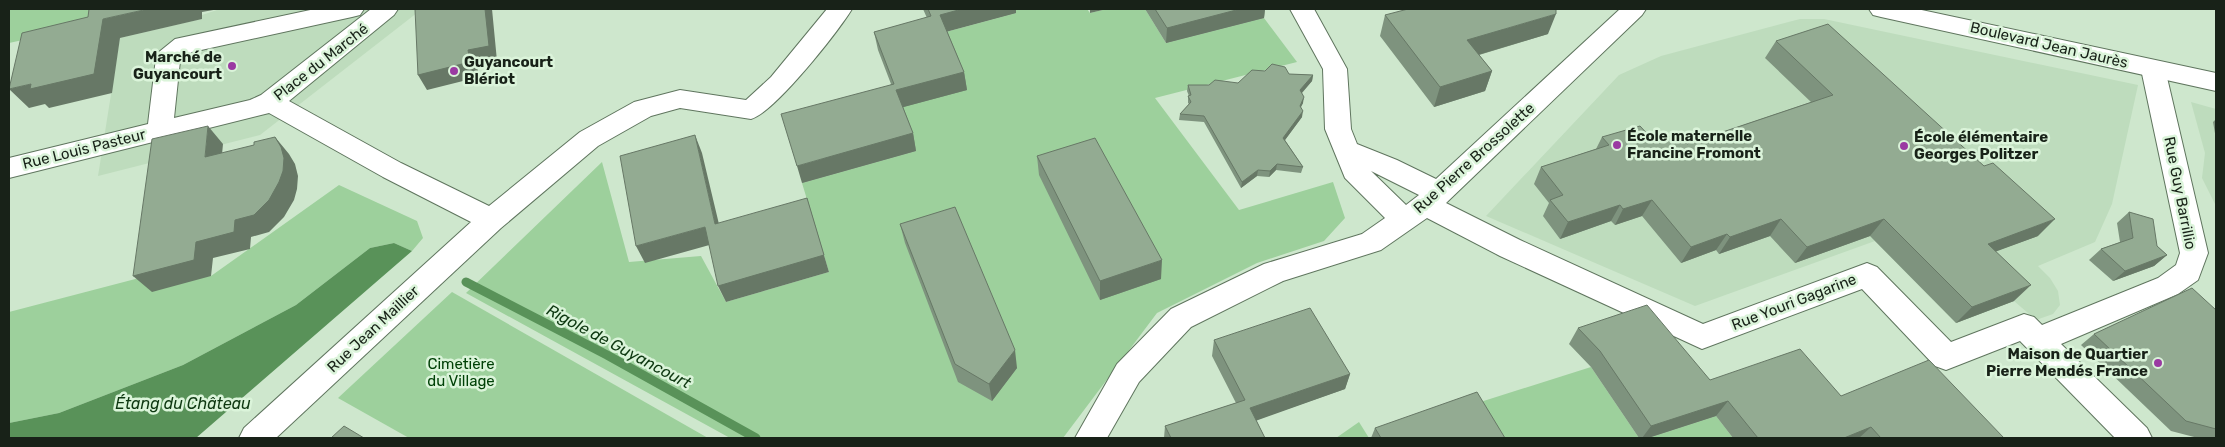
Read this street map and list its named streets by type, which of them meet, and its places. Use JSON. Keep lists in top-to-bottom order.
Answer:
{
  "streets": {
    "street": [
      "Boulevard Jean Jaurès",
      "Place du Marché",
      "Rue Louis Pasteur",
      "Rue Pierre Brossolette",
      "Rue Guy Barrillio",
      "Rue Youri Gagarine",
      "Rue Jean Maillier"
    ]
  },
  "crossings": [
    ["Boulevard Jean Jaurès", "Rue Guy Barrillio"],
    ["Place du Marché", "Rue Louis Pasteur"],
    ["Rue Pierre Brossolette", "Rue Youri Gagarine"],
    ["Rue Guy Barrillio", "Rue Youri Gagarine"]
  ],
  "water": ["Rigole de Guyancourt", "Étang du Château"],
  "parks": ["Cimetière du Village"],
  "places": [
    "Marché de Guyancourt",
    "Guyancourt Blériot",
    "École maternelle Francine Fromont",
    "École élémentaire Georges Politzer",
    "Maison de Quartier Pierre Mendés France"
  ]
}
